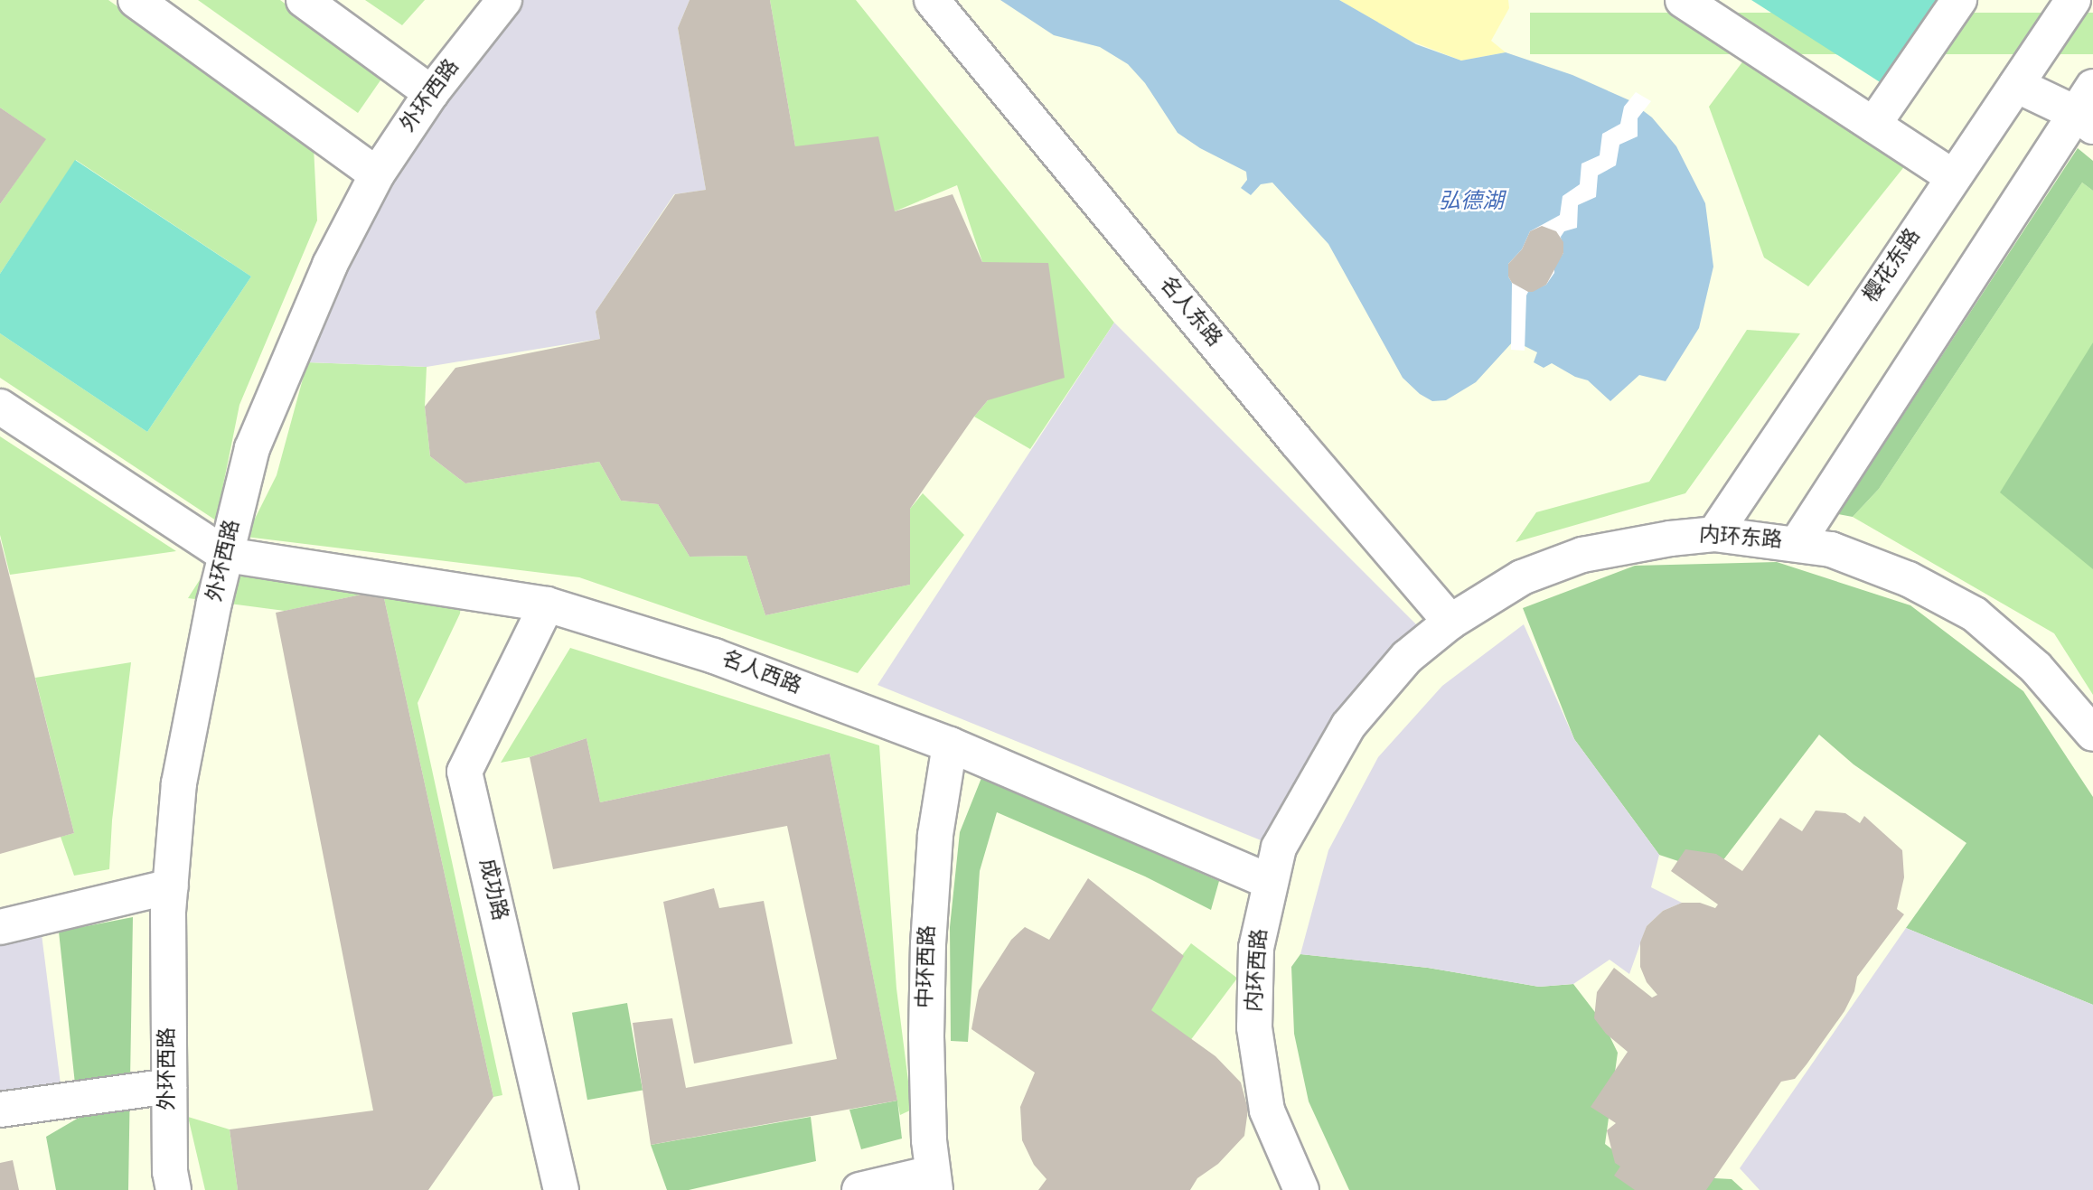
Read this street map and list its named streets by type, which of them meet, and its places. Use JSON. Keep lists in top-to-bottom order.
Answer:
{
  "streets": {
    "street": [
      "外环西路",
      "樱花东路",
      "名人东路",
      "内环东路",
      "名人西路",
      "成功路",
      "中环西路",
      "内环西路"
    ]
  },
  "crossings": [
    ["外环西路", "名人西路"],
    ["樱花东路", "内环东路"],
    ["名人东路", "内环东路"],
    ["内环东路", "内环西路"],
    ["名人西路", "成功路"],
    ["名人西路", "中环西路"],
    ["名人西路", "内环西路"]
  ],
  "water": ["弘德湖"]
}
